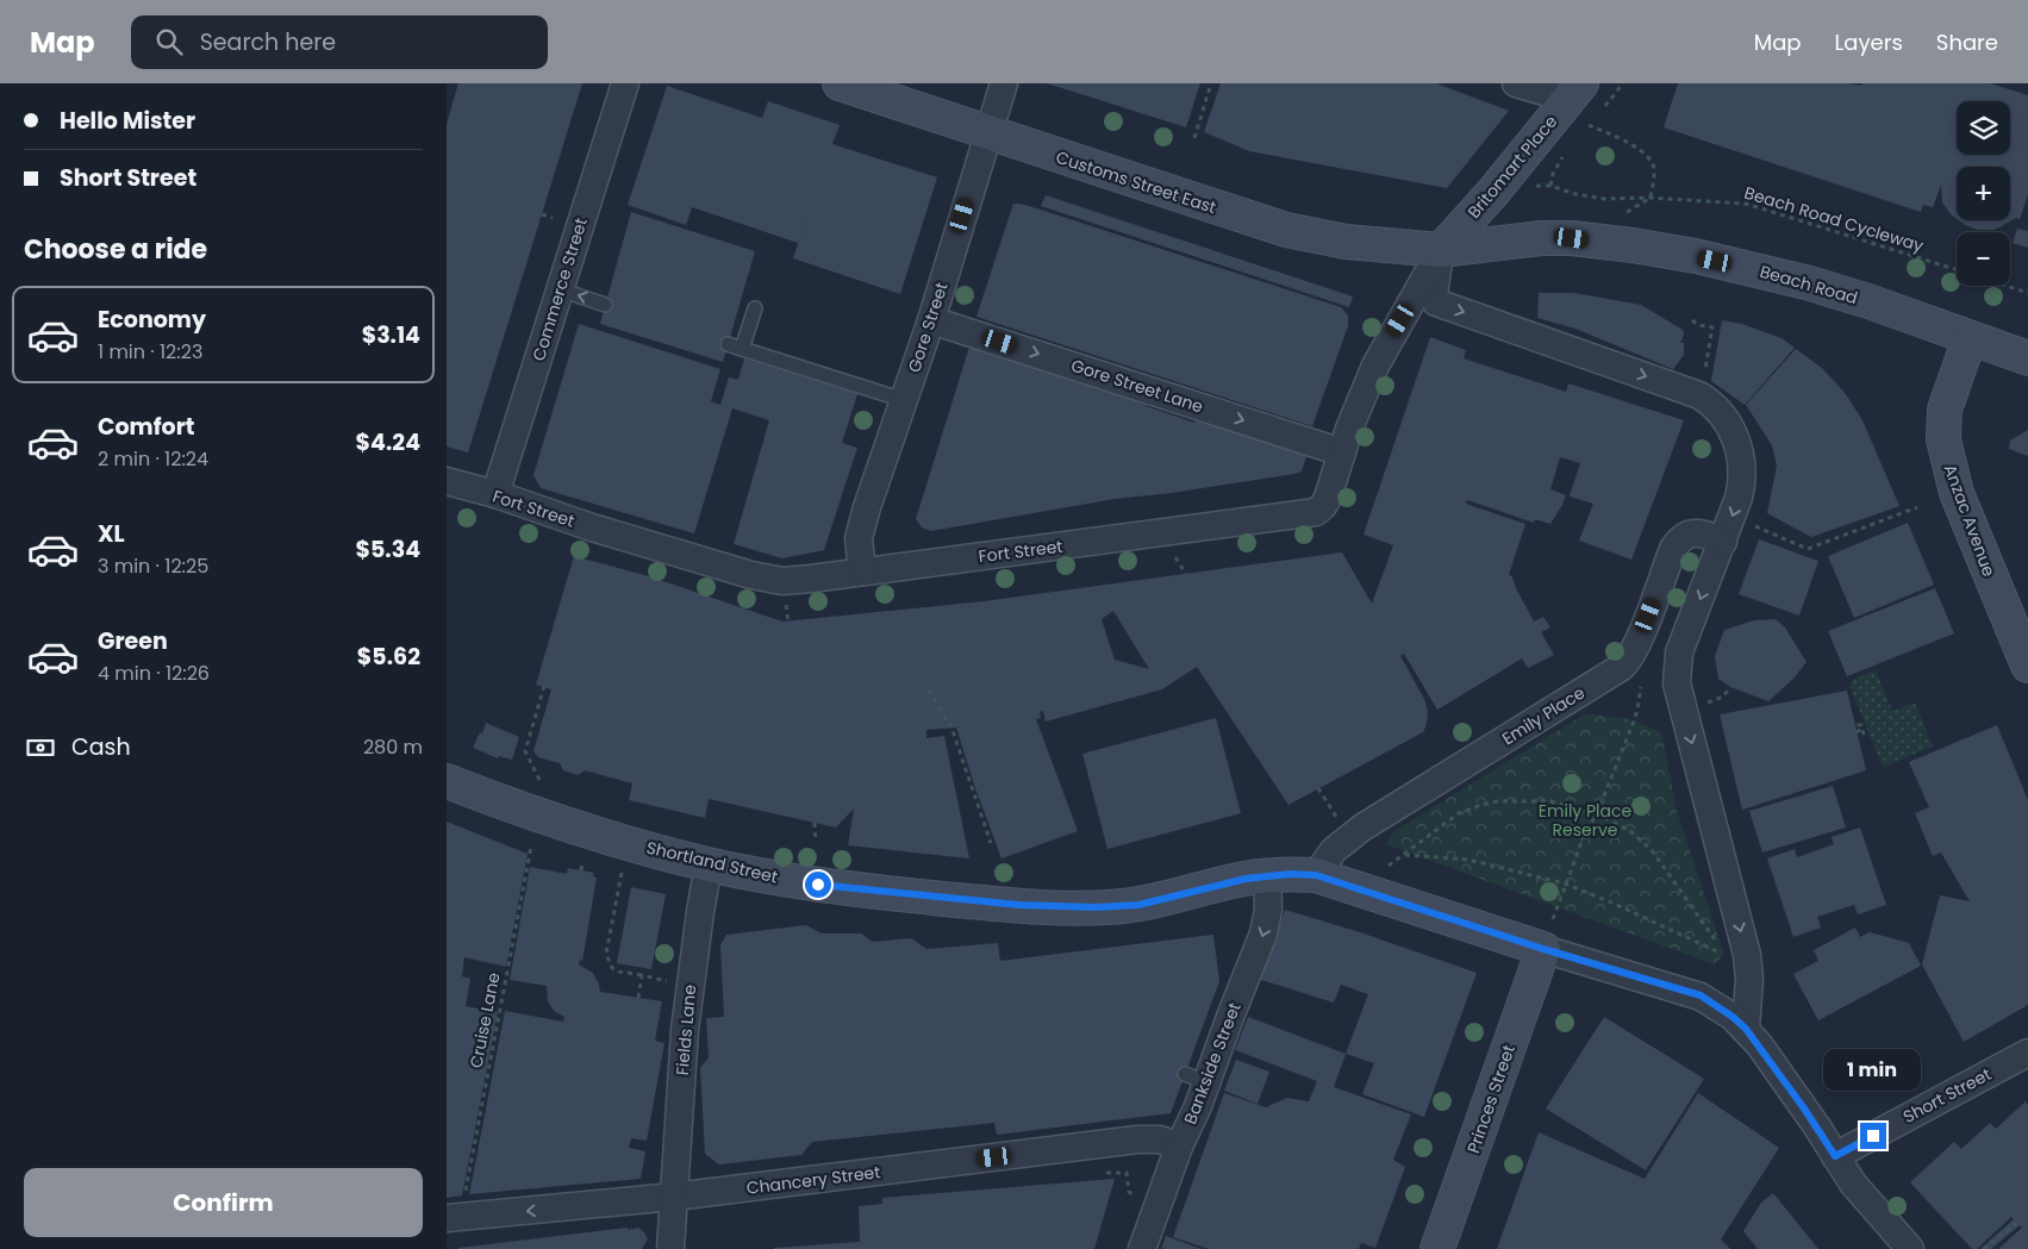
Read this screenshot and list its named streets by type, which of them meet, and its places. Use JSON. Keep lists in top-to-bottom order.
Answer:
{
  "streets": {
    "street": [
      "Britomart Place",
      "Customs Street East",
      "Beach Road",
      "Commerce Street",
      "Gore Street",
      "Gore Street Lane",
      "Fort Street",
      "Anzac Avenue",
      "Emily Place",
      "Shortland Street",
      "Fields Lane",
      "Bankside Street",
      "Short Street",
      "Princes Street",
      "Chancery Street"
    ],
    "path": ["Beach Road Cycleway", "Cruise Lane"]
  },
  "crossings": [
    ["Britomart Place", "Customs Street East"],
    ["Britomart Place", "Beach Road"],
    ["Britomart Place", "Fort Street"],
    ["Customs Street East", "Beach Road"],
    ["Customs Street East", "Gore Street"],
    ["Customs Street East", "Fort Street"],
    ["Beach Road", "Fort Street"],
    ["Beach Road", "Anzac Avenue"],
    ["Commerce Street", "Fort Street"],
    ["Gore Street", "Gore Street Lane"],
    ["Gore Street", "Fort Street"],
    ["Gore Street Lane", "Fort Street"],
    ["Emily Place", "Shortland Street"],
    ["Shortland Street", "Fields Lane"],
    ["Shortland Street", "Bankside Street"],
    ["Shortland Street", "Princes Street"],
    ["Fields Lane", "Chancery Street"],
    ["Bankside Street", "Chancery Street"]
  ],
  "one_way": ["Gore Street Lane", "Bankside Street"],
  "parks": ["Emily Place Reserve"],
  "page": {
    "header": "Map",
    "search": "Search here",
    "nav": ["Map", "Layers", "Share"],
    "banner": ["Hello Mister", "Short Street"],
    "map_buttons": ["+", "−"],
    "heading": "Choose a ride",
    "list": [
      {
        "name": "Economy",
        "note": "1 min · 12:23",
        "value": "$3.14"
      },
      {
        "name": "Comfort",
        "note": "2 min · 12:24",
        "value": "$4.24"
      },
      {
        "name": "XL",
        "note": "3 min · 12:25",
        "value": "$5.34"
      },
      {
        "name": "Green",
        "note": "4 min · 12:26",
        "value": "$5.62"
      }
    ],
    "pay": ["Cash", "280 m"],
    "bubble": "1 min",
    "buttons": "Confirm"
  }
}
